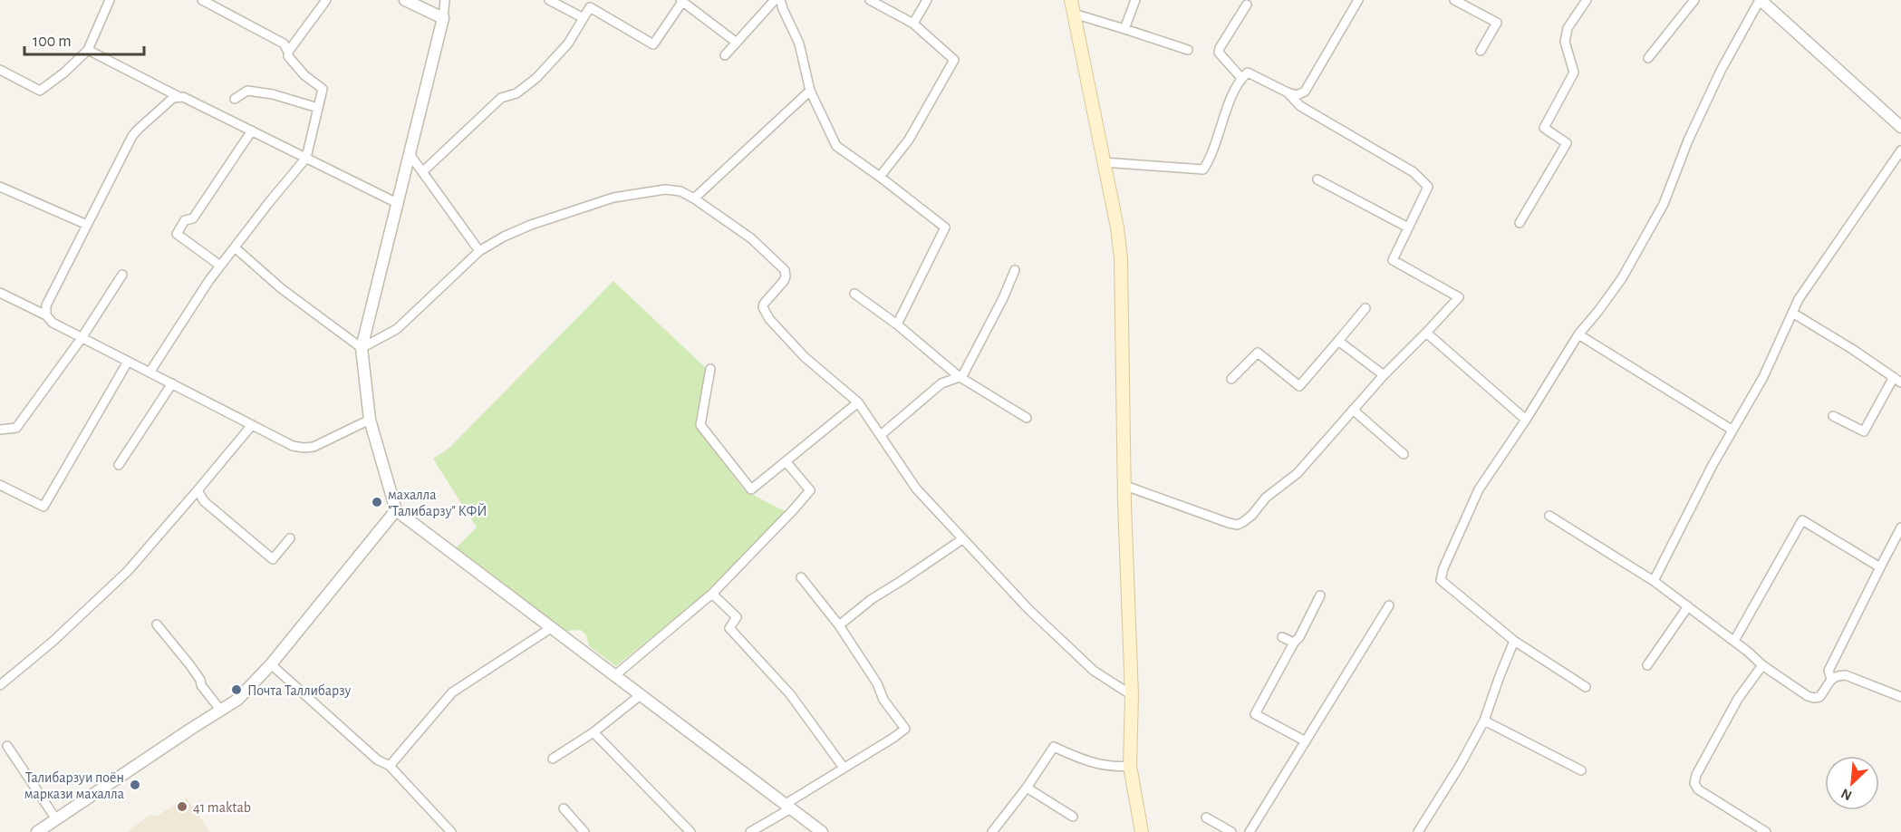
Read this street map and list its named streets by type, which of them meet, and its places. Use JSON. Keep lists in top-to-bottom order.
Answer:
{
  "places": [
    "махалла \"Талибарзу\" КФЙ",
    "Почта Таллибарзу",
    "Талибарзуи поён маркази махалла",
    "41 maktab"
  ],
  "scale_bar": "100 m",
  "north": "bottom left"
}
